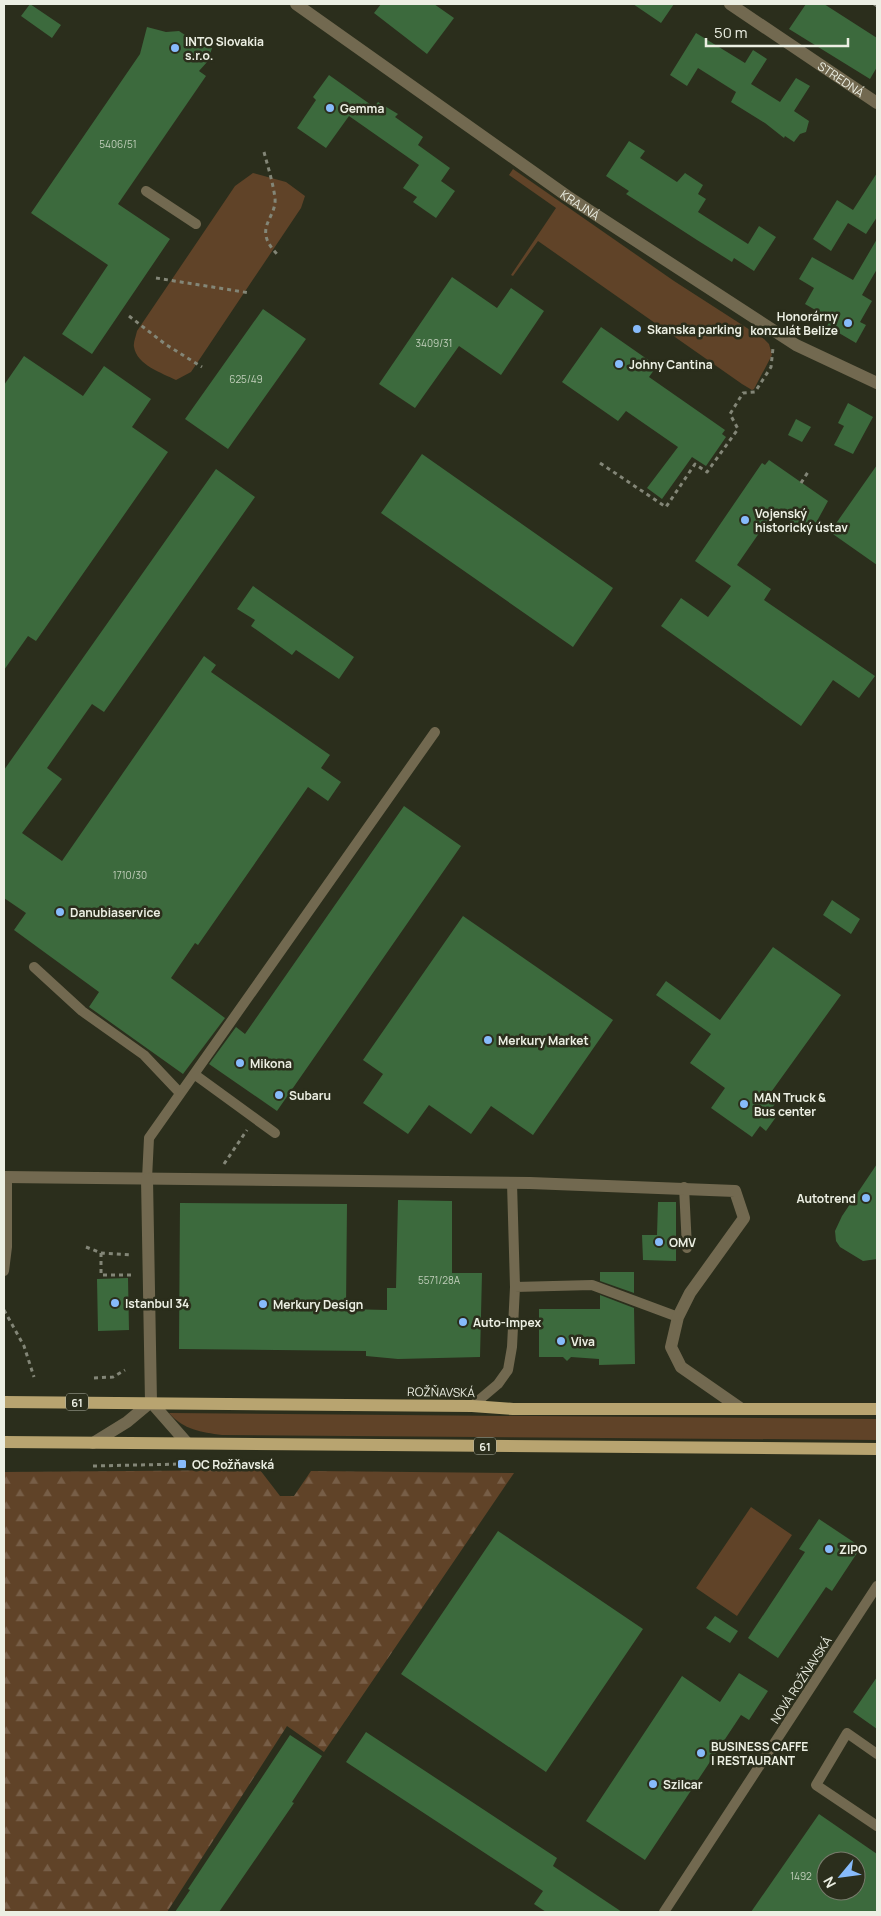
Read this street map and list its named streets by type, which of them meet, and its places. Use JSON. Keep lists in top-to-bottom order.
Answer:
{
  "streets": {
    "main road": ["ROŽŇAVSKÁ", "61"],
    "street": ["STREDNÁ", "KRAJNÁ"],
    "lane": ["NOVÁ ROŽŇAVSKÁ"]
  },
  "places": {
    "other": [
      "INTO Slovakia s.r.o.",
      "Gemma",
      "Honorárny konzulát Belize",
      "Skanska parking",
      "Johny Cantina",
      "Vojenský historický ústav",
      "Danubiaservice",
      "Merkury Market",
      "Mikona",
      "Subaru",
      "MAN Truck & Bus center",
      "Autotrend",
      "OMV",
      "Istanbul 34",
      "Merkury Design",
      "Auto-Impex",
      "Viva",
      "ZIPO",
      "BUSINESS CAFFE | RESTAURANT",
      "Szilcar"
    ],
    "transit": ["OC Rožňavská"]
  },
  "house_numbers": [
    "5406/51",
    "3409/31",
    "625/49",
    "1710/30",
    "5571/28A",
    "1492"
  ],
  "scale_bar": "50 m",
  "north": "bottom left"
}
